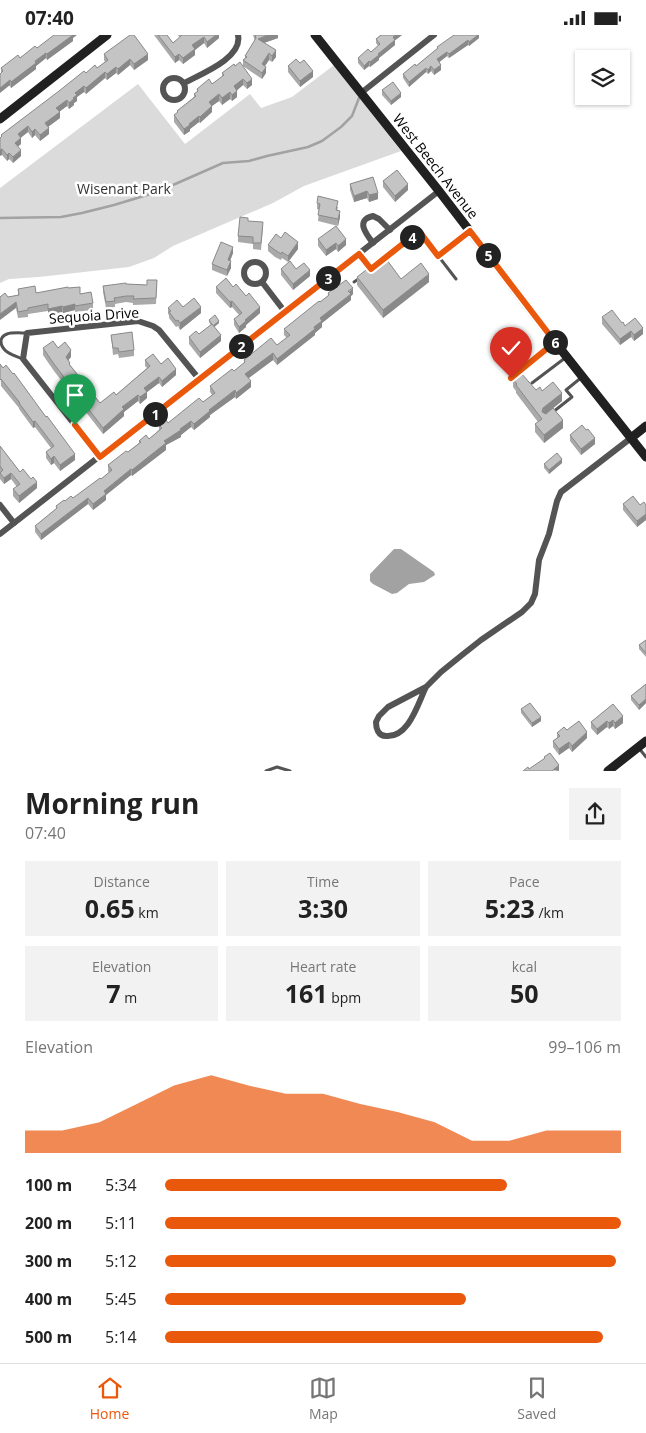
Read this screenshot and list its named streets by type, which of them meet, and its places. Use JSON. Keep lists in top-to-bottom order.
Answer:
{
  "streets": {
    "main road": ["West Beech Avenue"],
    "street": ["Sequoia Drive"]
  },
  "parks": ["Wisenant Park"],
  "page": {
    "status": "07:40",
    "pins": [
      "4",
      "5",
      "3",
      "6",
      "2",
      "1"
    ],
    "heading": ["Morning run", "07:40"],
    "stats": [
      ["Distance", "0.65 km"],
      ["Time", "3:30"],
      ["Pace", "5:23 /km"],
      ["Elevation", "7 m"],
      ["Heart rate", "161 bpm"],
      ["kcal", "50"]
    ],
    "chart": ["Elevation", "99–106 m"],
    "list": [
      {
        "name": "100 m",
        "note": "5:34"
      },
      {
        "name": "200 m",
        "note": "5:11"
      },
      {
        "name": "300 m",
        "note": "5:12"
      },
      {
        "name": "400 m",
        "note": "5:45"
      },
      {
        "name": "500 m",
        "note": "5:14"
      }
    ],
    "tabs": ["Home", "Map", "Saved"]
  }
}
